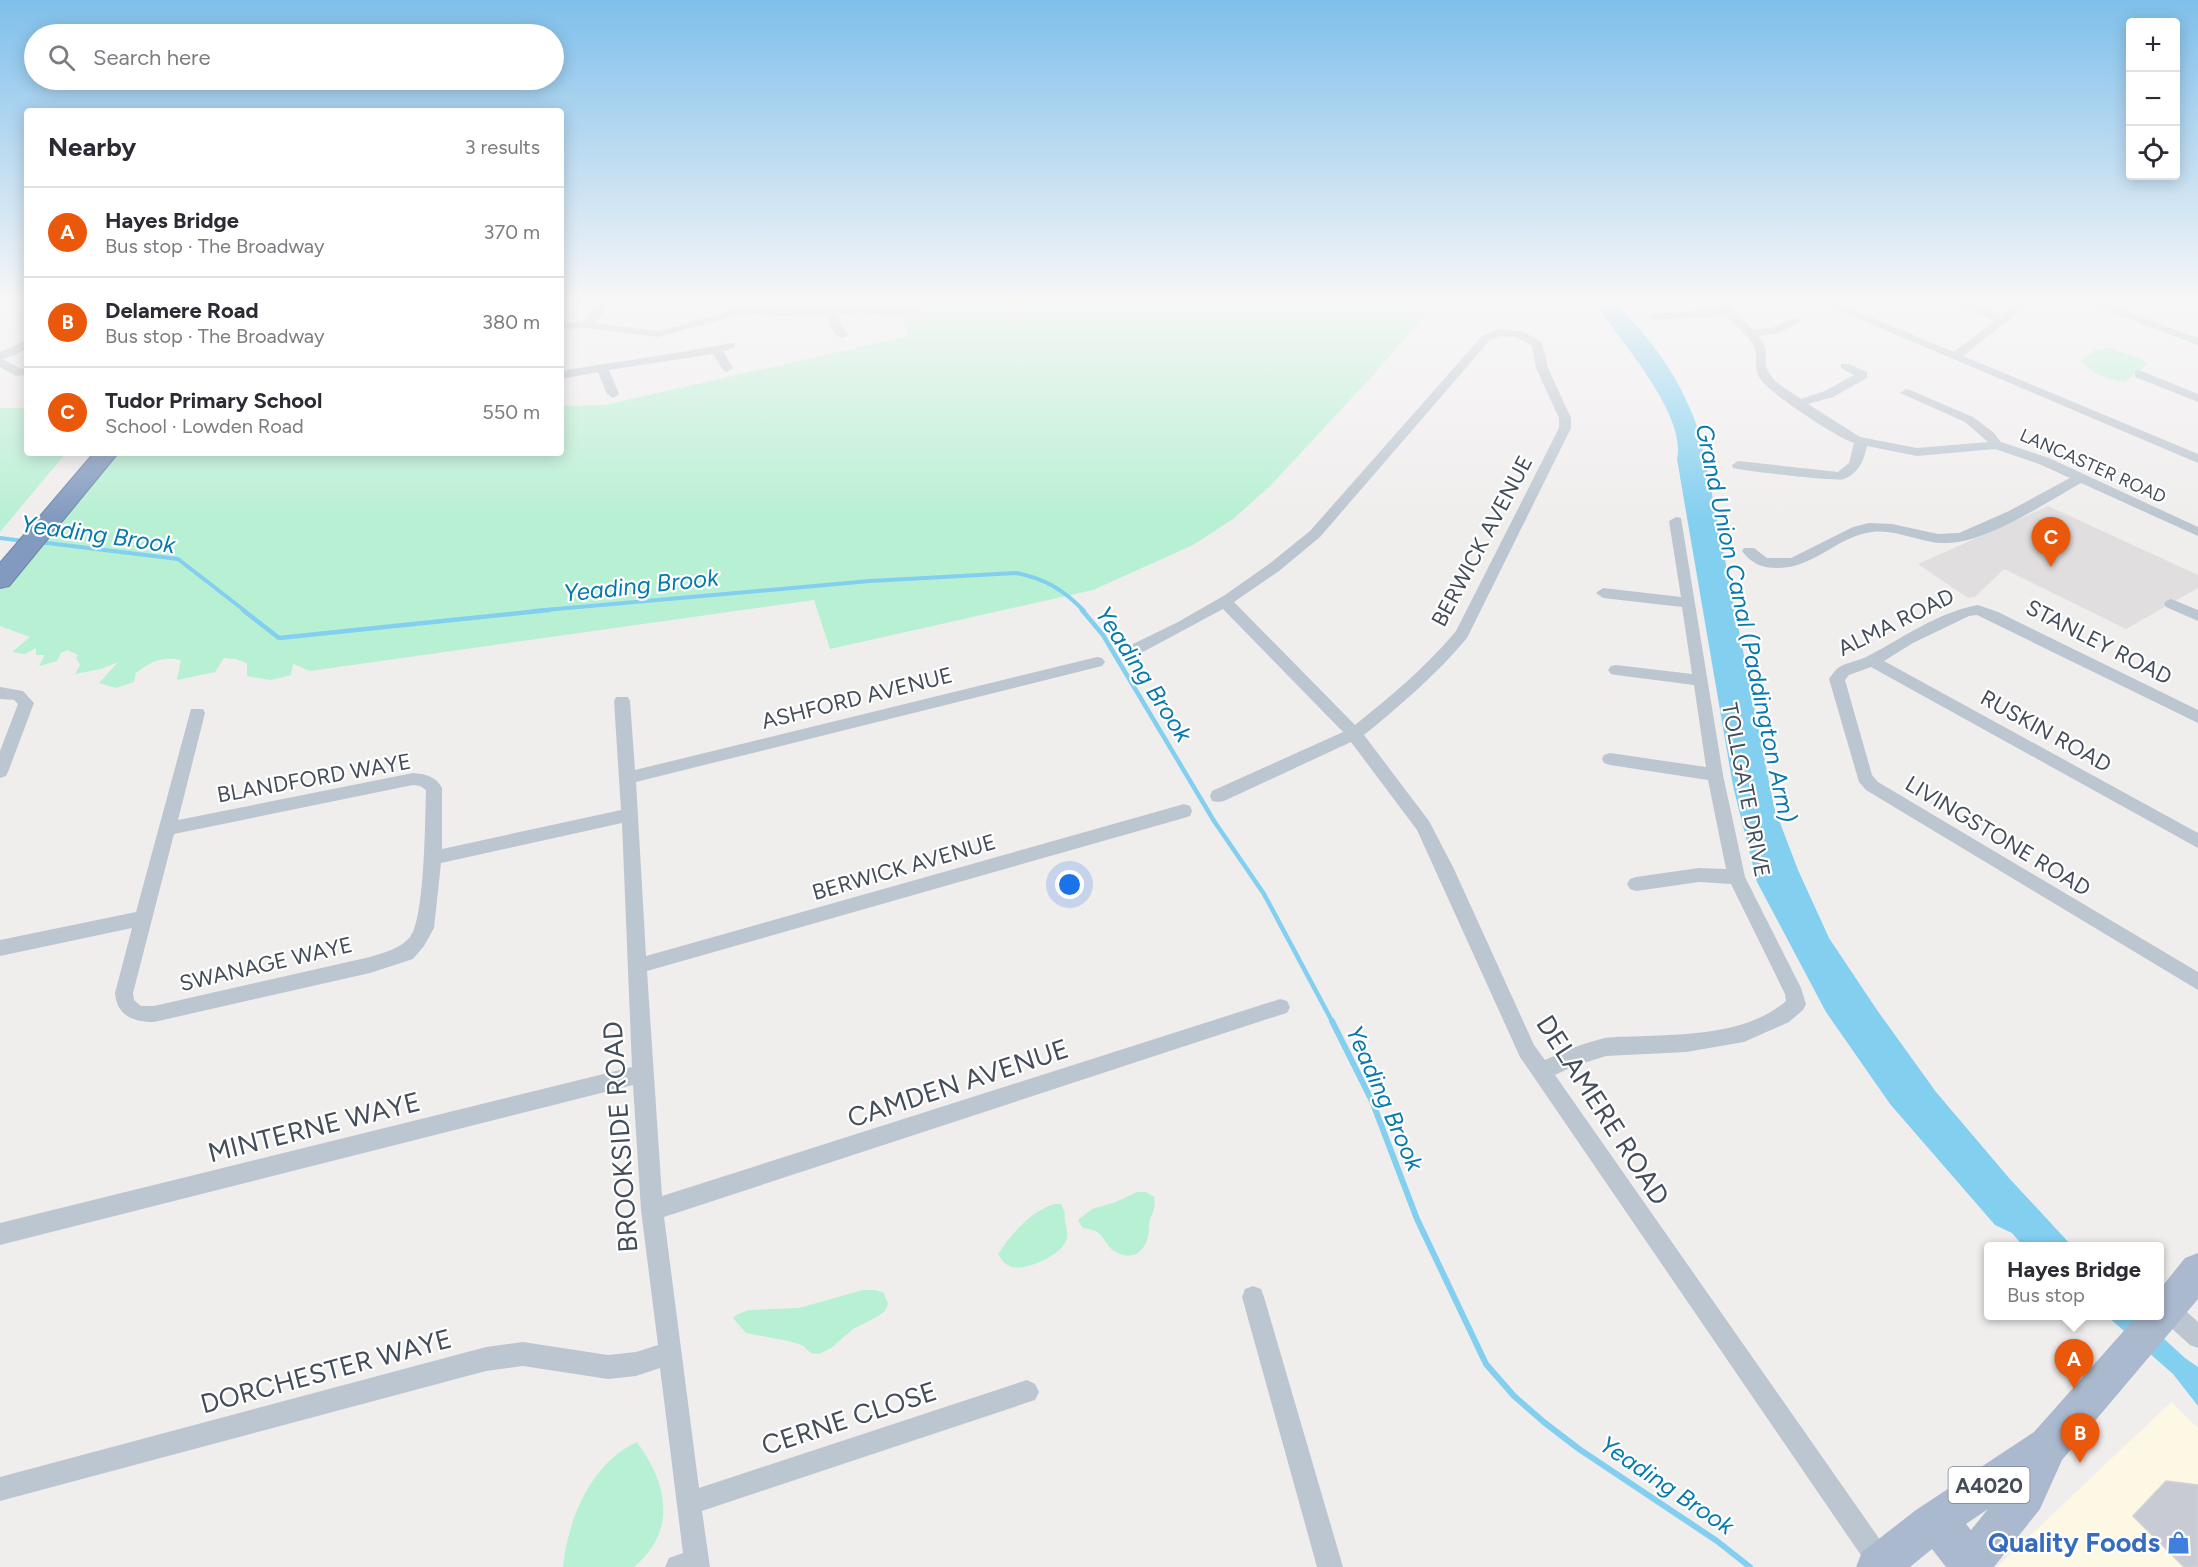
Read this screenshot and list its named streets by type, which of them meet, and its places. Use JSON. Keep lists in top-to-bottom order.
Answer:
{
  "streets": {
    "main road": ["A4020"],
    "street": [
      "LANCASTER ROAD",
      "BERWICK AVENUE",
      "ALMA ROAD",
      "STANLEY ROAD",
      "ASHFORD AVENUE",
      "RUSKIN ROAD",
      "BLANDFORD WAYE",
      "TOLLGATE DRIVE",
      "LIVINGSTONE ROAD",
      "SWANAGE WAYE",
      "CAMDEN AVENUE",
      "DELAMERE ROAD",
      "MINTERNE WAYE",
      "BROOKSIDE ROAD",
      "DORCHESTER WAYE",
      "CERNE CLOSE"
    ]
  },
  "crossings": [
    ["BERWICK AVENUE", "DELAMERE ROAD"],
    ["BERWICK AVENUE", "BROOKSIDE ROAD"],
    ["ALMA ROAD", "STANLEY ROAD"],
    ["ALMA ROAD", "RUSKIN ROAD"],
    ["ALMA ROAD", "LIVINGSTONE ROAD"],
    ["ASHFORD AVENUE", "BROOKSIDE ROAD"],
    ["BLANDFORD WAYE", "SWANAGE WAYE"],
    ["TOLLGATE DRIVE", "DELAMERE ROAD"],
    ["CAMDEN AVENUE", "BROOKSIDE ROAD"],
    ["DELAMERE ROAD", "A4020"],
    ["MINTERNE WAYE", "BROOKSIDE ROAD"],
    ["BROOKSIDE ROAD", "DORCHESTER WAYE"],
    ["BROOKSIDE ROAD", "CERNE CLOSE"]
  ],
  "water": ["Yeading Brook", "Grand Union Canal (Paddington Arm)"],
  "places": {
    "shop": ["Quality Foods"]
  },
  "page": {
    "map_buttons": ["+", "−"],
    "search": "Search here",
    "heading": ["Nearby", "3 results"],
    "list": [
      {
        "mark": "A",
        "name": "Hayes Bridge",
        "note": "Bus stop · The Broadway",
        "value": "370 m"
      },
      {
        "mark": "B",
        "name": "Delamere Road",
        "note": "Bus stop · The Broadway",
        "value": "380 m"
      },
      {
        "mark": "C",
        "name": "Tudor Primary School",
        "note": "School · Lowden Road",
        "value": "550 m"
      }
    ],
    "pins": ["C", "A", "B"],
    "popup": ["Hayes Bridge", "Bus stop"]
  }
}
